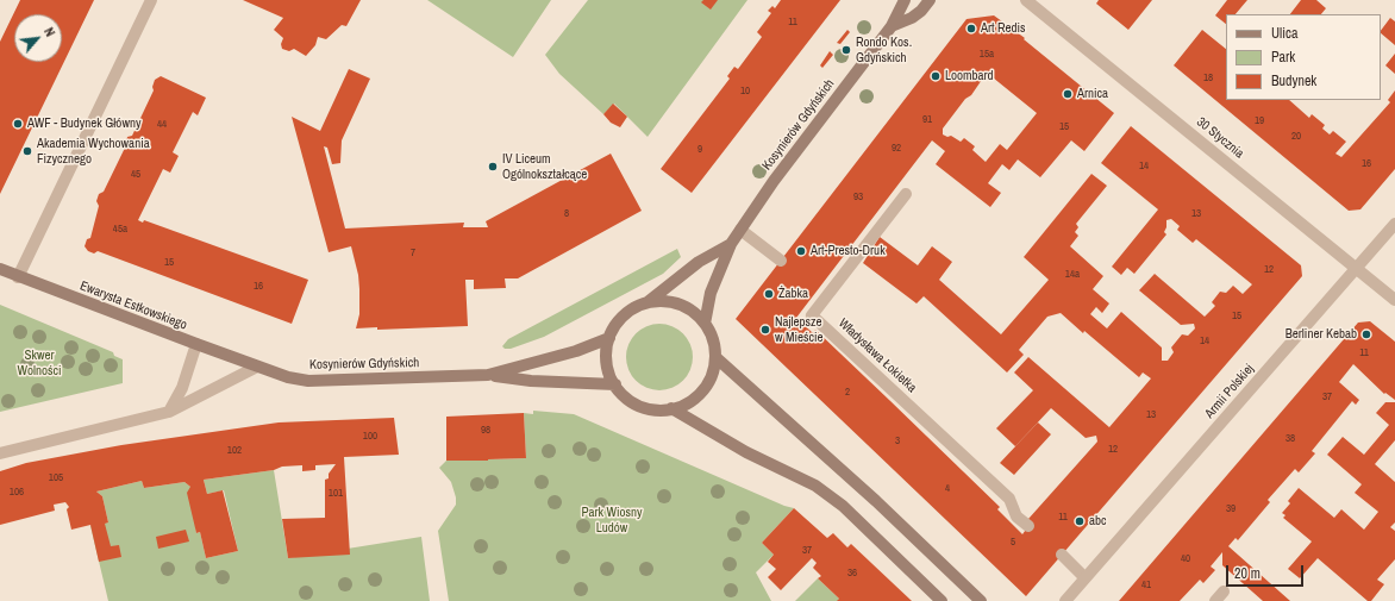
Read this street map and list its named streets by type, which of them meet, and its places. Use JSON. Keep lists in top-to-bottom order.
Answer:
{
  "streets": {
    "main road": ["Kosynierów Gdyńskich", "Ewarysta Estkowskiego"],
    "street": ["30 Stycznia", "Władysława Łokietka", "Armii Polskiej"]
  },
  "crossings": [
    ["Kosynierów Gdyńskich", "Ewarysta Estkowskiego"],
    ["30 Stycznia", "Armii Polskiej"]
  ],
  "parks": ["Skwer Wolności", "Park Wiosny Ludów"],
  "places": [
    "Art Redis",
    "Rondo Kos. Gdyńskich",
    "Loombard",
    "Arnica",
    "AWF - Budynek Główny",
    "Akademia Wychowania Fizycznego",
    "IV Liceum Ogólnokształcące",
    "Art-Presto-Druk",
    "Żabka",
    "Najlepsze w Mieście",
    "Berliner Kebab",
    "abc"
  ],
  "house_numbers": [
    "11",
    "15a",
    "18",
    "10",
    "91",
    "19",
    "44",
    "15",
    "20",
    "92",
    "9",
    "16",
    "14",
    "45",
    "93",
    "8",
    "13",
    "45a",
    "7",
    "15",
    "12",
    "14a",
    "16",
    "15",
    "14",
    "11",
    "2",
    "37",
    "13",
    "98",
    "100",
    "38",
    "3",
    "12",
    "102",
    "105",
    "4",
    "106",
    "101",
    "39",
    "11",
    "5",
    "37",
    "40",
    "36",
    "41"
  ],
  "legend": ["Ulica", "Park", "Budynek"],
  "scale_bar": "20 m",
  "north": "top right"
}
